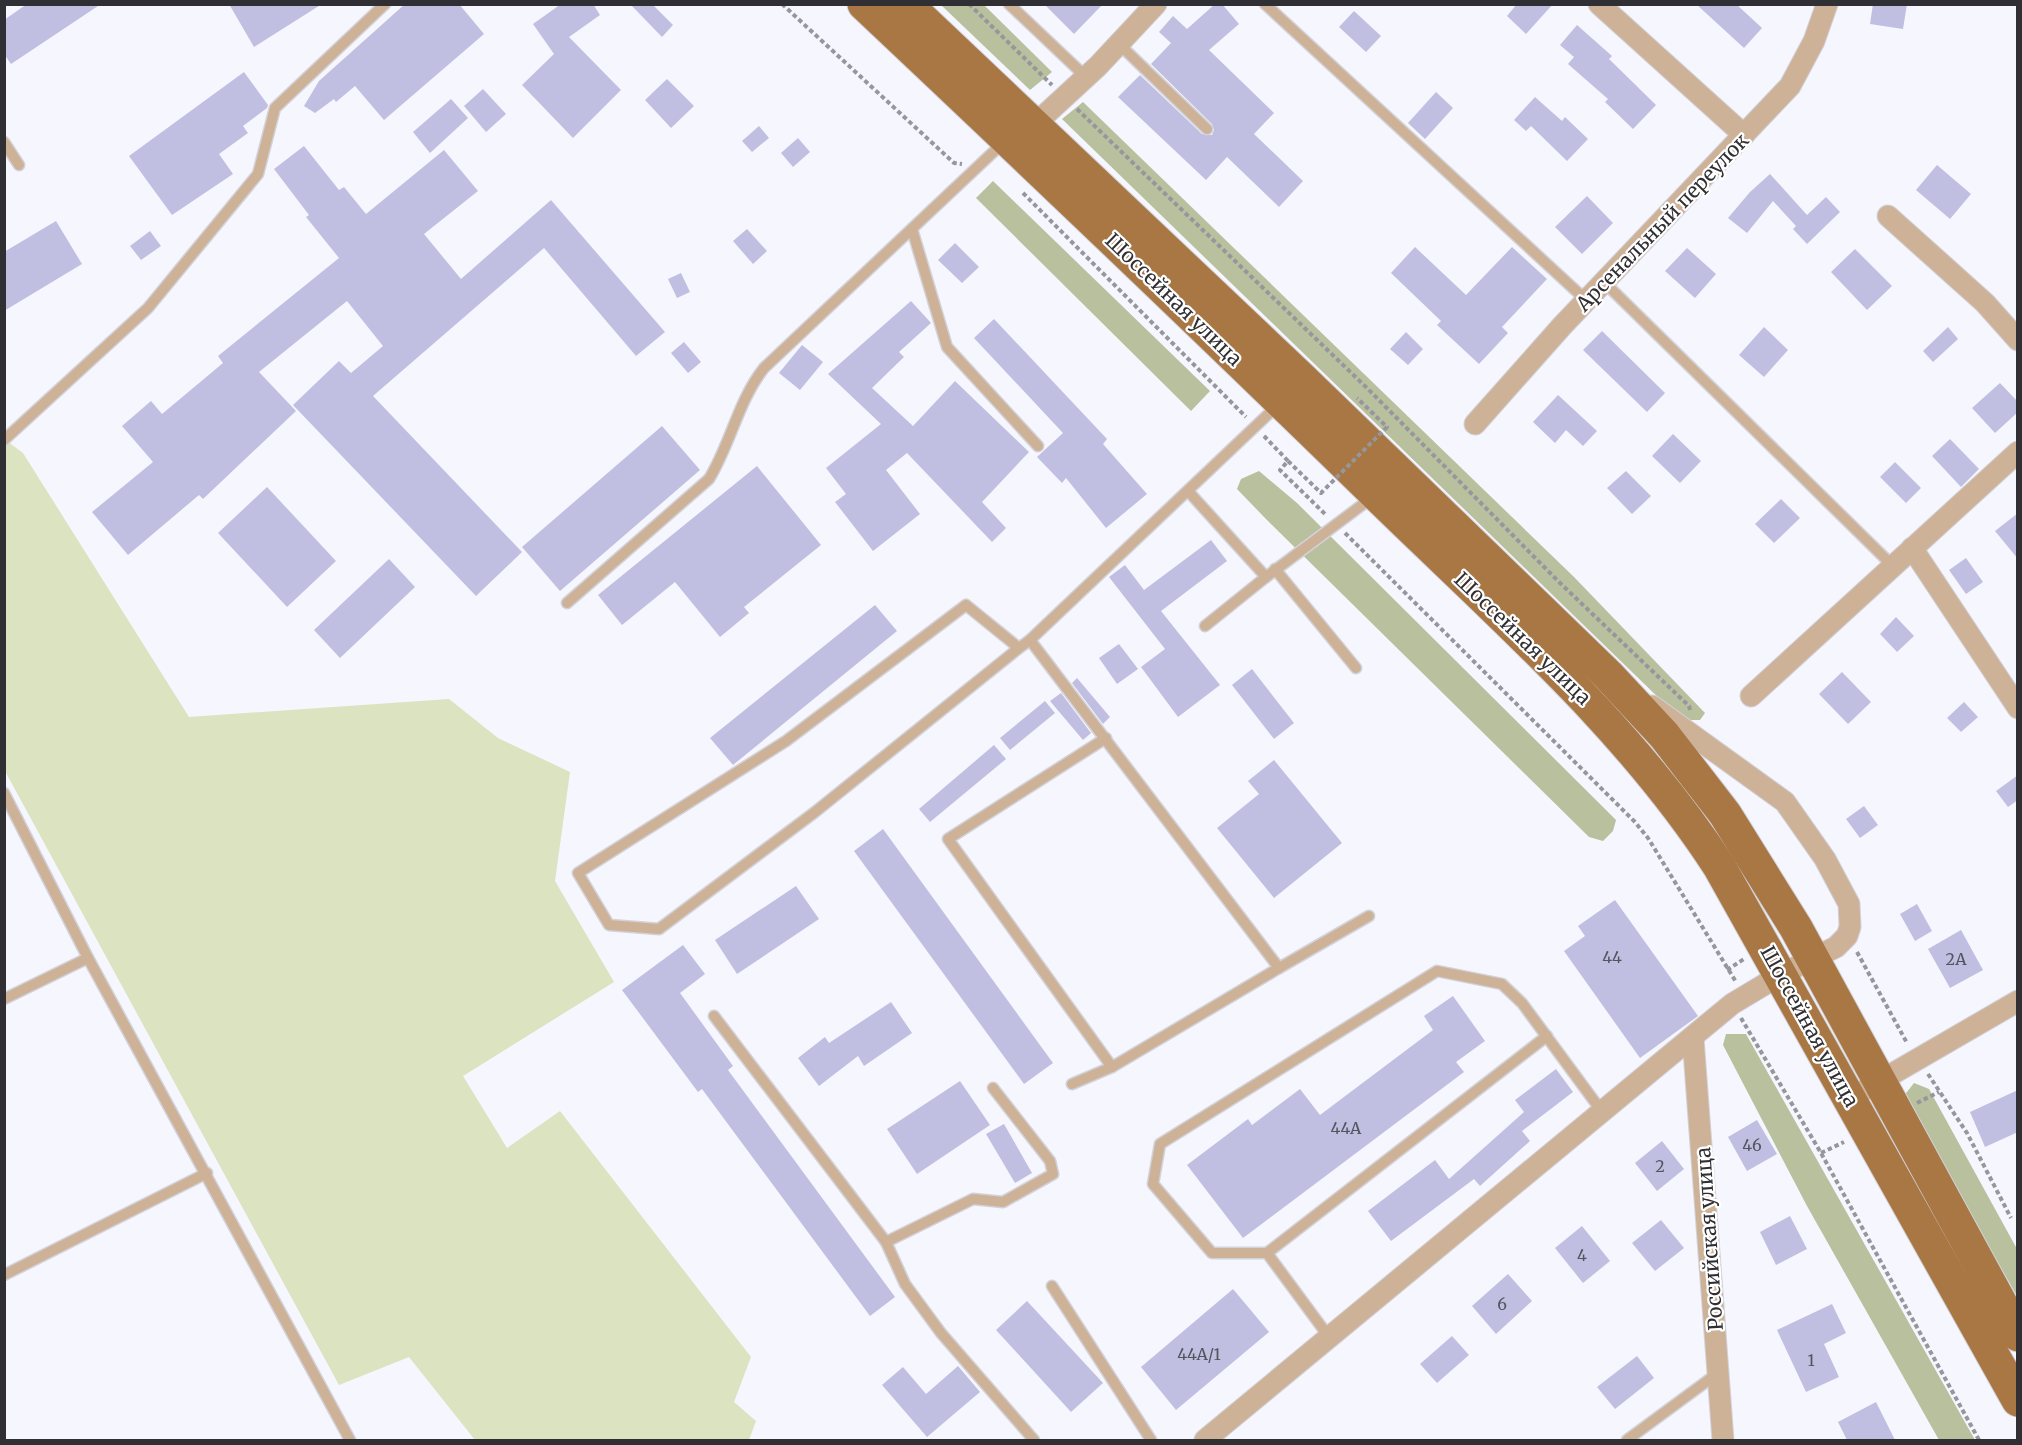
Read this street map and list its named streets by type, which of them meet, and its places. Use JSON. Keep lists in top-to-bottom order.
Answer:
{
  "streets": {
    "main road": ["Шоссейная улица"],
    "street": ["Арсенальный переулок", "Российская улица"]
  },
  "house_numbers": [
    "44",
    "2А",
    "44А",
    "46",
    "2",
    "4",
    "6",
    "44А/1",
    "1"
  ]
}
